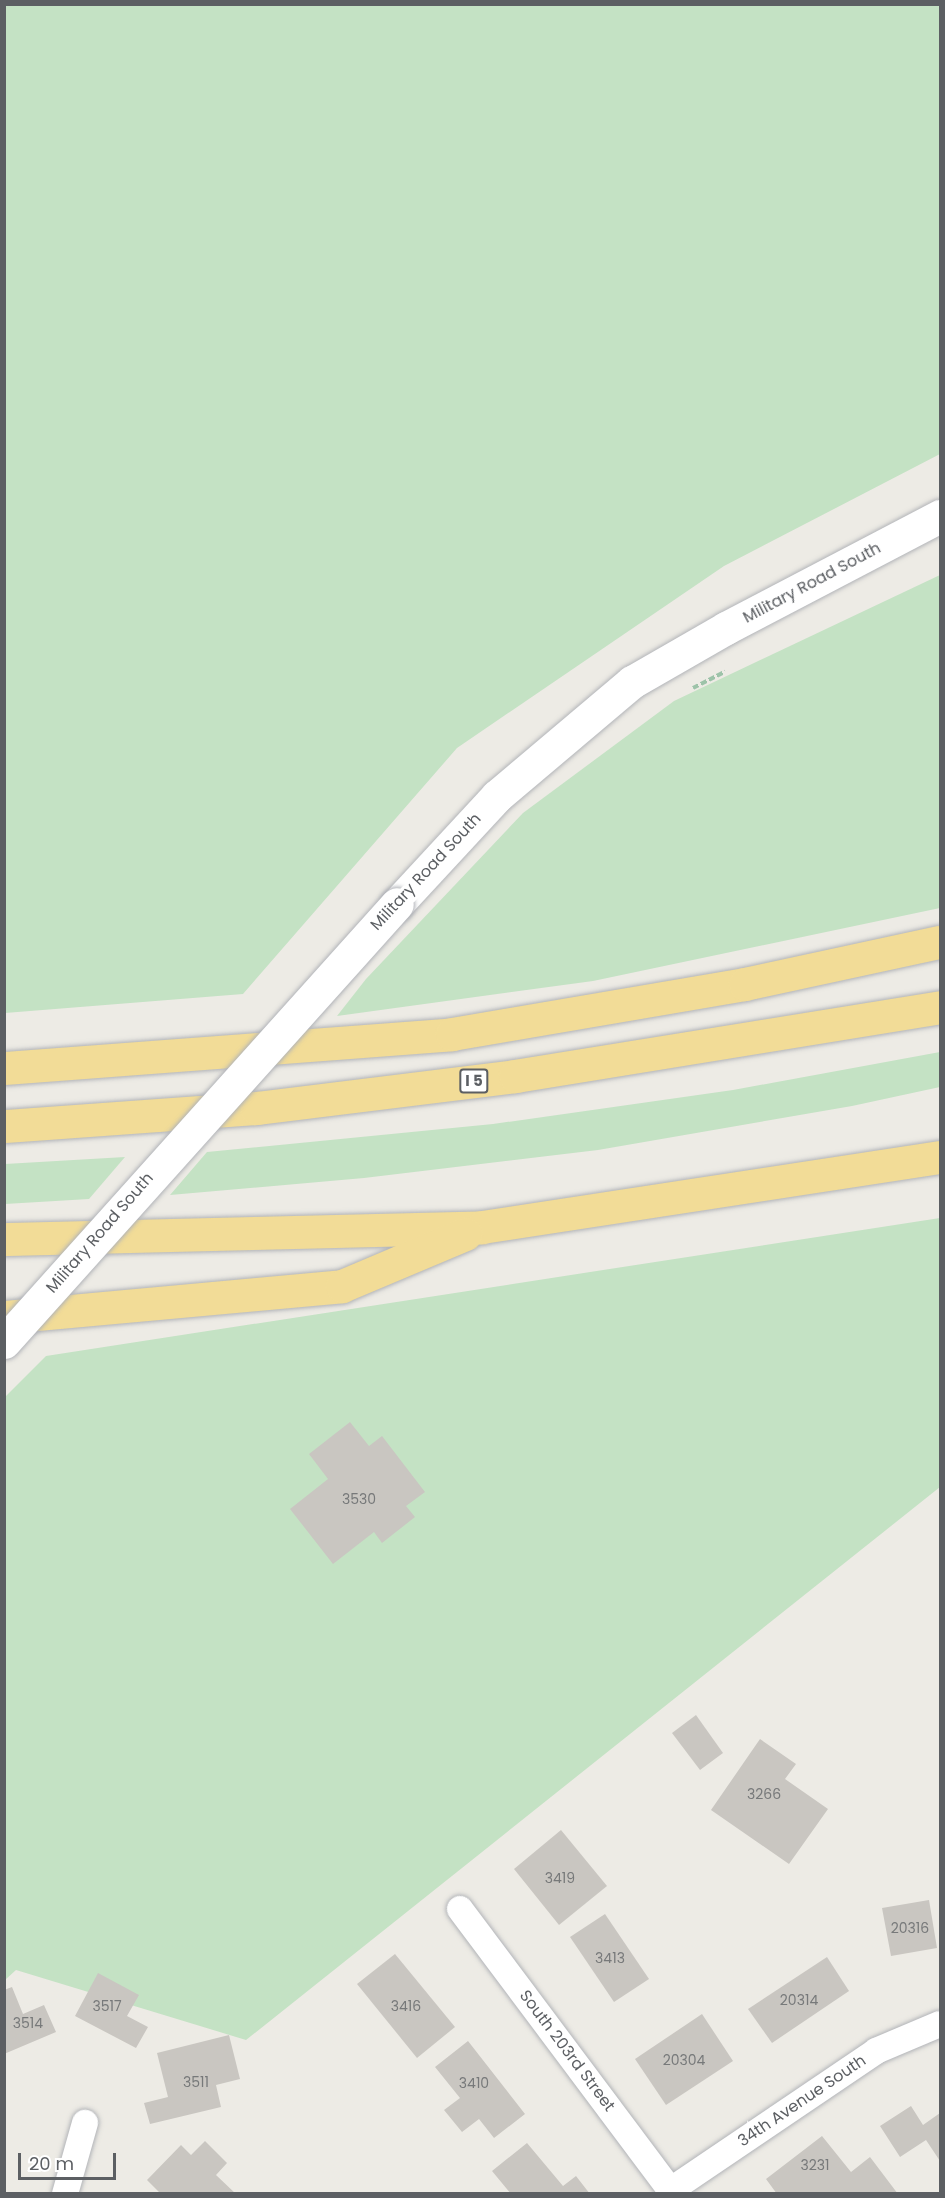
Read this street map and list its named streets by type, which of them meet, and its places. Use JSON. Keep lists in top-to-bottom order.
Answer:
{
  "streets": {
    "highway": ["I 5"],
    "main road": ["Military Road South"],
    "street": ["South 203rd Street", "34th Avenue South"]
  },
  "crossings": [
    ["South 203rd Street", "34th Avenue South"]
  ],
  "house_numbers": [
    "3530",
    "3266",
    "3419",
    "20316",
    "3413",
    "20314",
    "3517",
    "3416",
    "3514",
    "20304",
    "3511",
    "3410",
    "3231"
  ],
  "scale_bar": "20 m"
}
